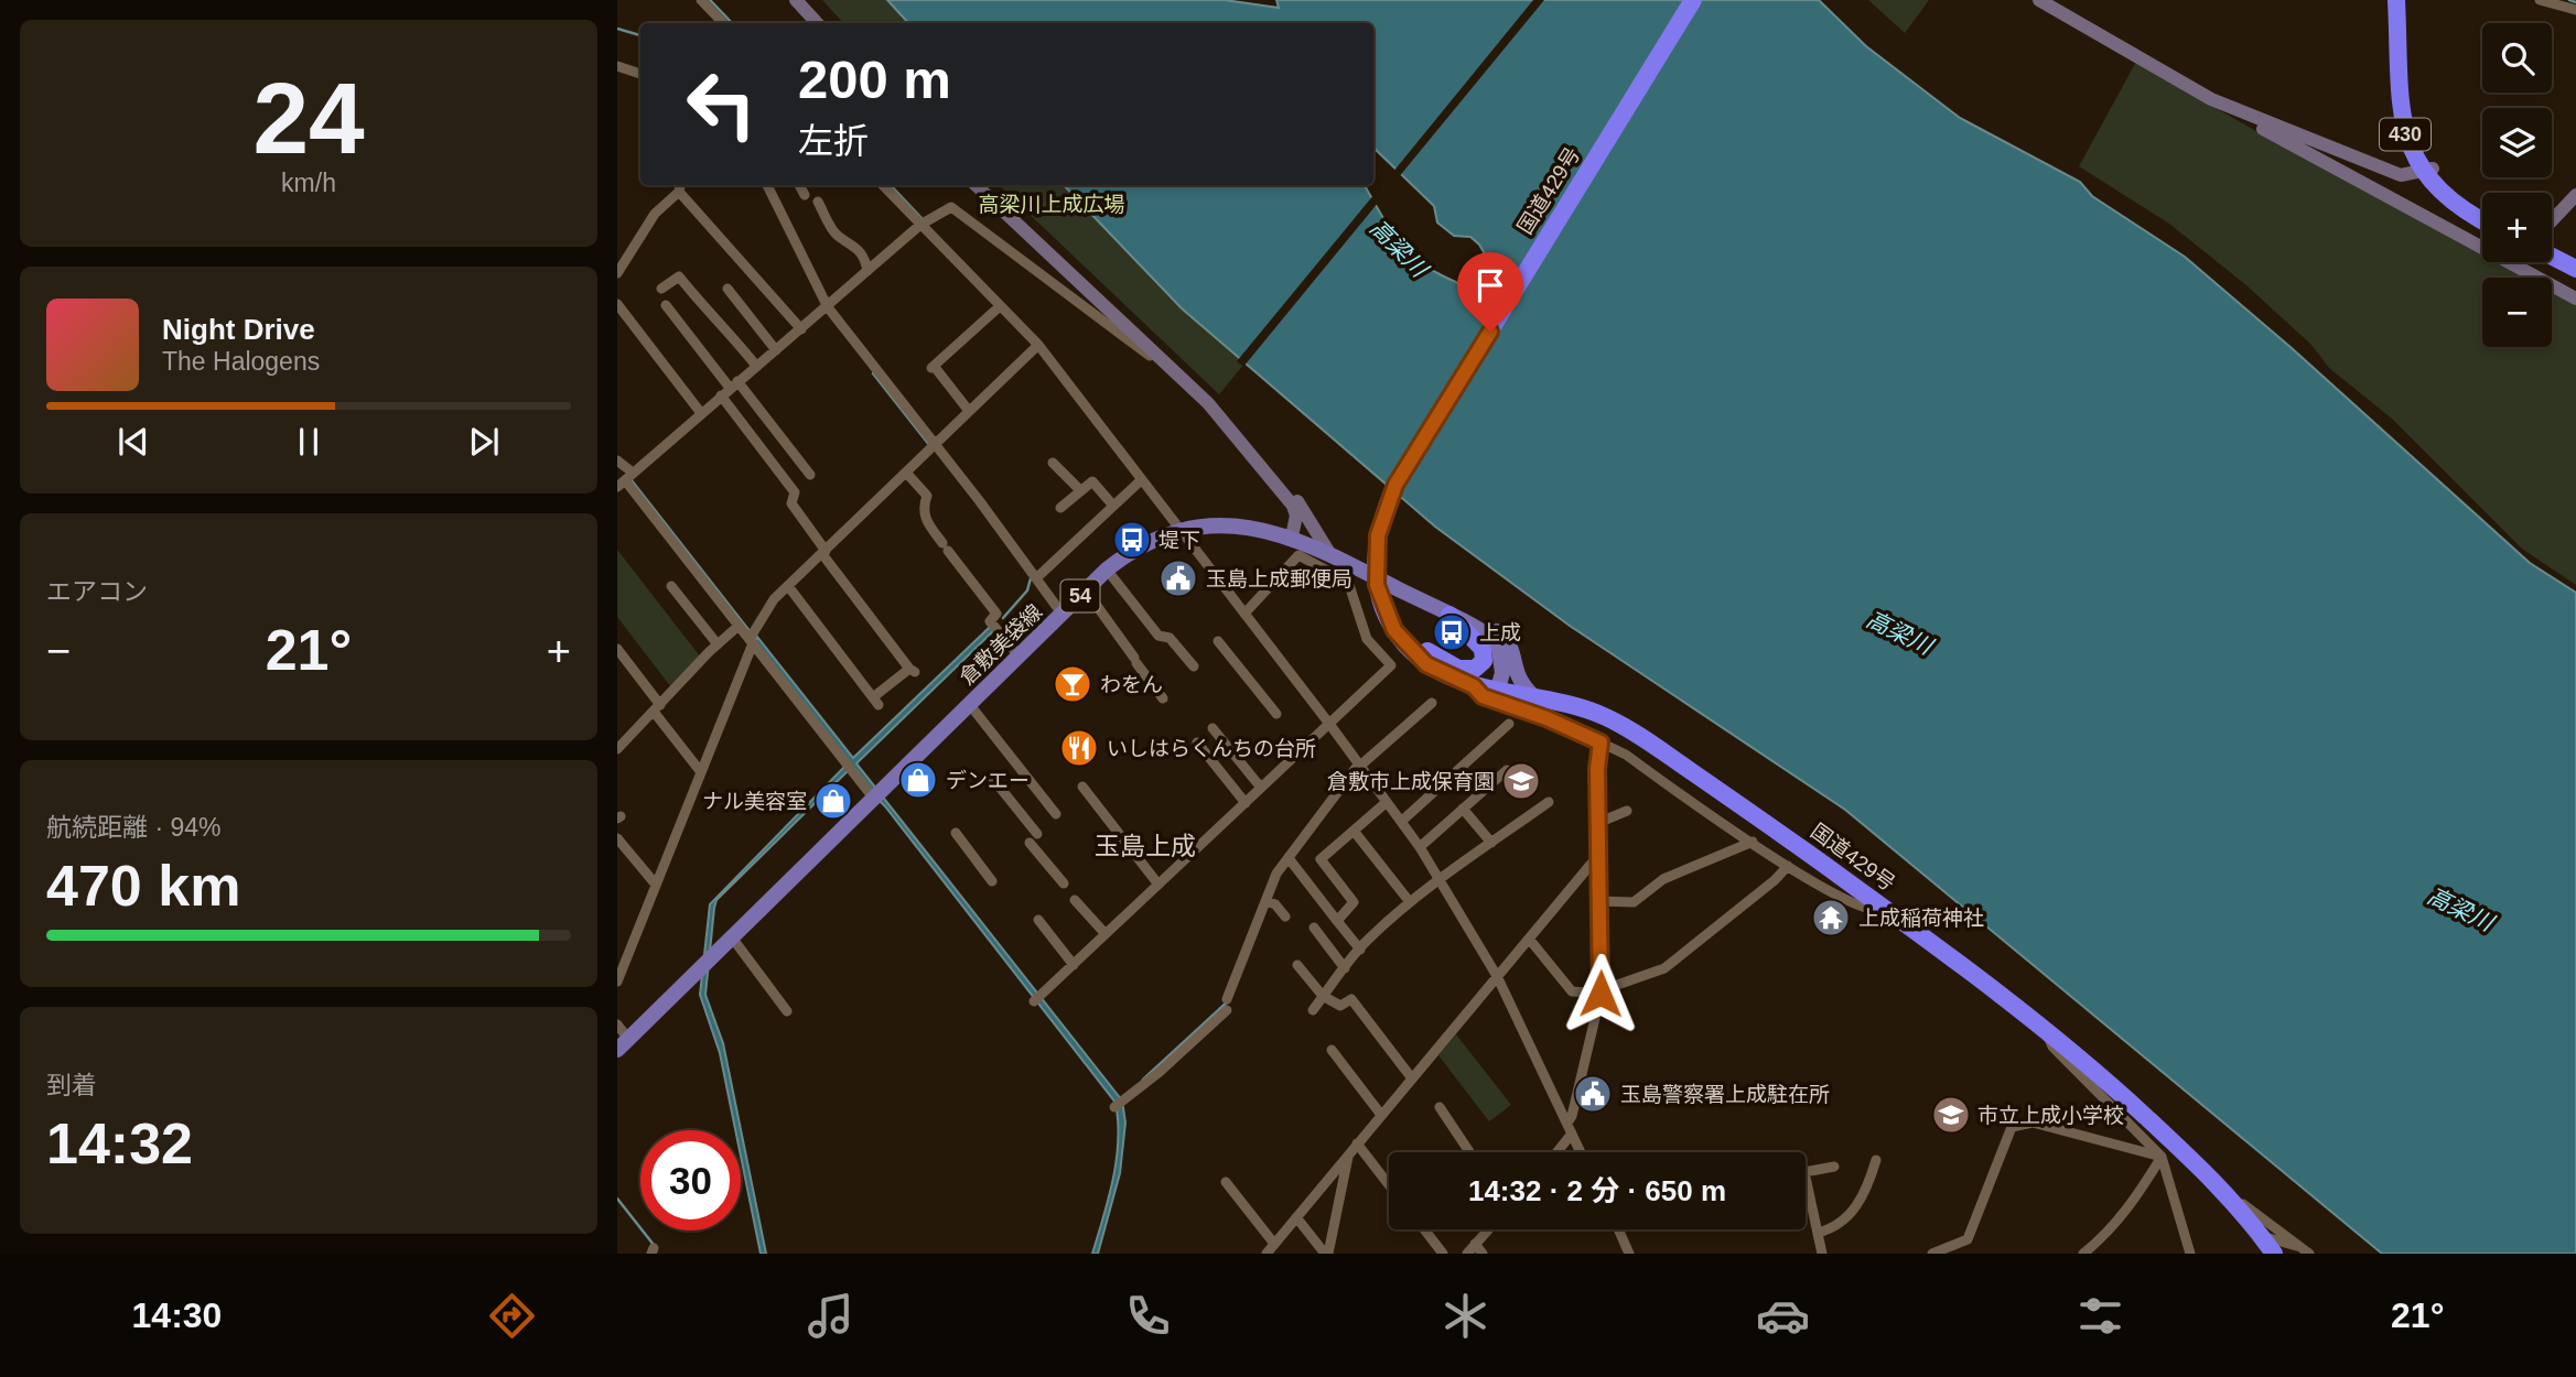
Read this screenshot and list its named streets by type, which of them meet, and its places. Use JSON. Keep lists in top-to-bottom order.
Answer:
{
  "streets": {
    "highway": ["430", "国道429号"],
    "main road": ["54", "倉敷美袋線"]
  },
  "crossings": [
    ["国道429号", "倉敷美袋線"]
  ],
  "districts": ["玉島上成"],
  "water": ["高梁川"],
  "parks": ["高梁川上成広場"],
  "places": {
    "bus stop": ["堤下", "上成"],
    "public building": ["玉島上成郵便局", "玉島警察署上成駐在所"],
    "bar": ["わをん"],
    "restaurant": ["いしはらくんちの台所"],
    "shop": ["デンエー", "ナル美容室"],
    "school or university": ["倉敷市上成保育園", "市立上成小学校"],
    "temple": ["上成稲荷神社"]
  },
  "page": {
    "tile": [
      ["24", "km/h"],
      "エアコン",
      ["航続距離 · 94%", "470 km"],
      ["到着", "14:32"]
    ],
    "map_buttons": ["+", "−"],
    "turn": ["200 m", "左折"],
    "song": ["Night Drive", "The Halogens"],
    "heat": ["−", "21°", "+"],
    "limit": "30",
    "trip": "14:32 · 2 分 · 650 m",
    "tabs": ["14:30", "21°"]
  }
}
